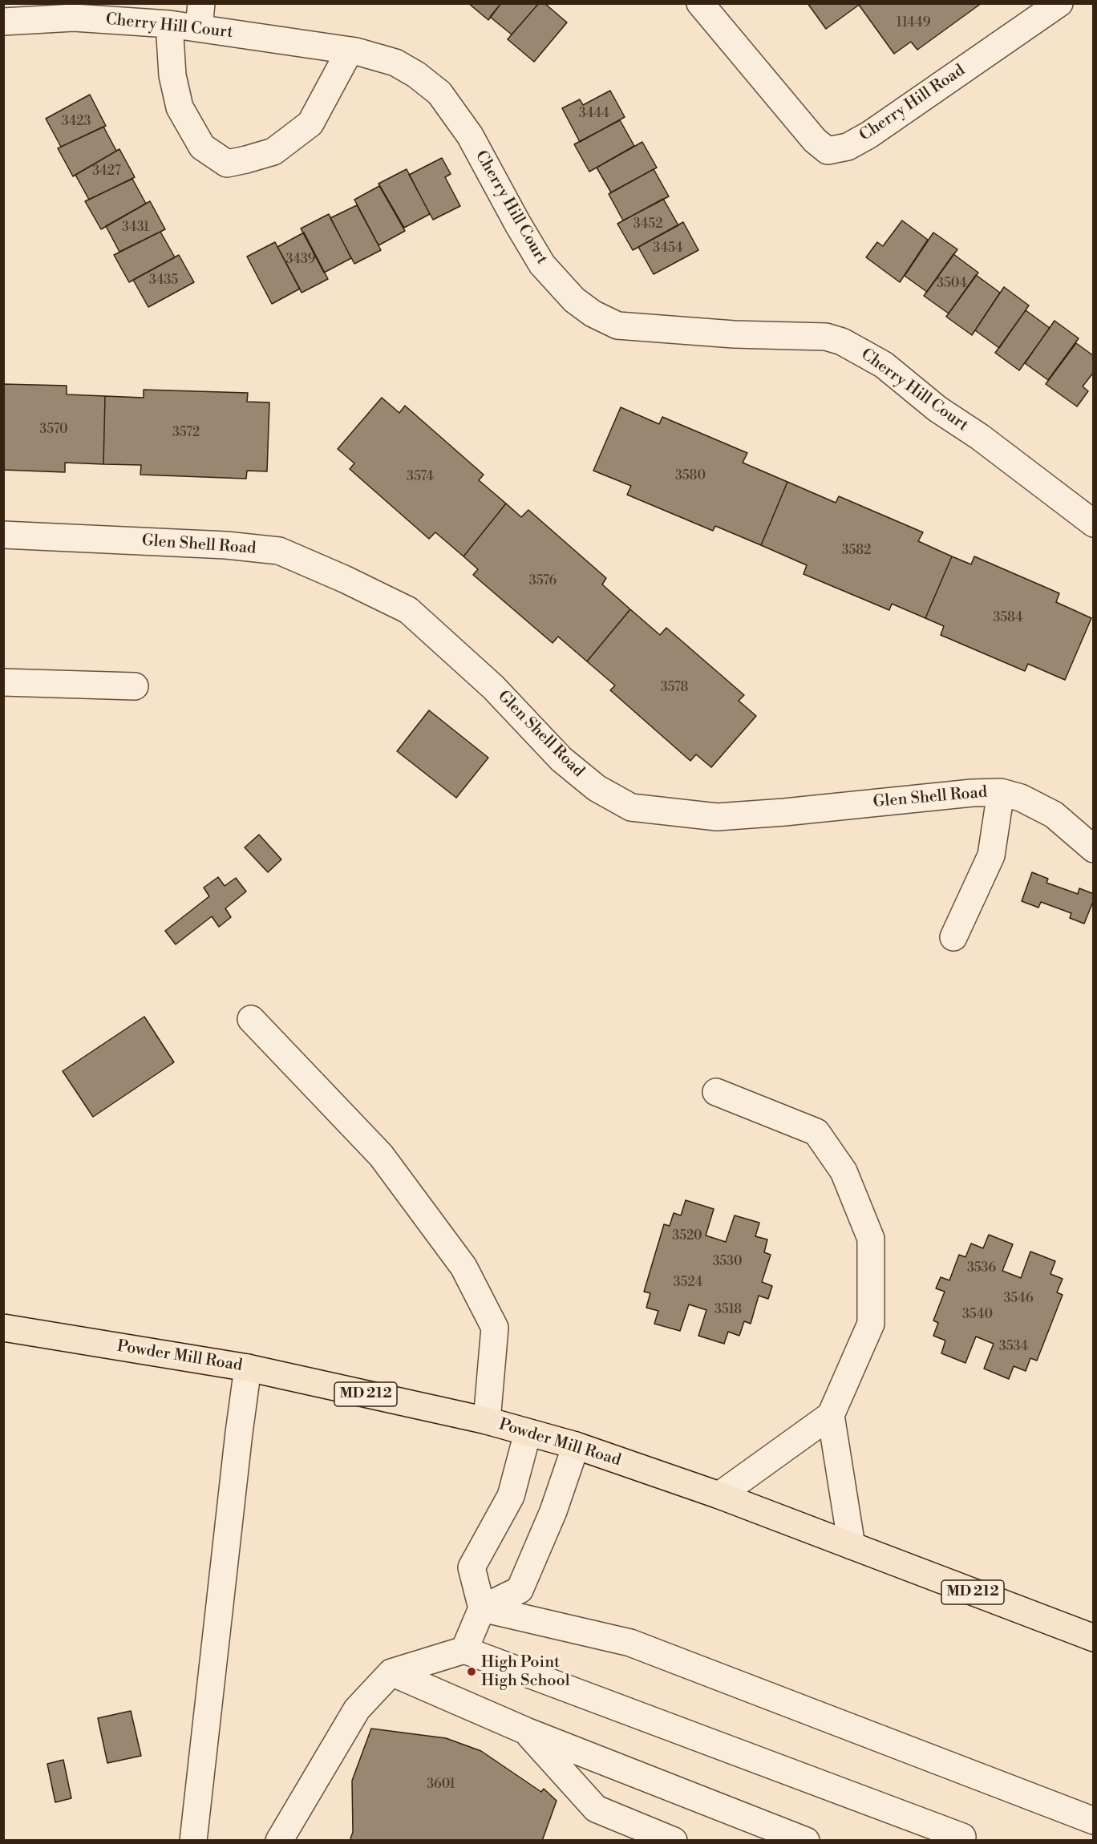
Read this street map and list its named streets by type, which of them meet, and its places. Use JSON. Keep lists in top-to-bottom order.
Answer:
{
  "streets": {
    "main road": ["Powder Mill Road", "MD 212"],
    "street": ["Cherry Hill Court", "Cherry Hill Road", "Glen Shell Road"]
  },
  "places": ["High Point High School"],
  "house_numbers": [
    "11449",
    "3444",
    "3423",
    "3427",
    "3452",
    "3431",
    "3454",
    "3439",
    "3435",
    "3504",
    "3570",
    "3572",
    "3580",
    "3574",
    "3582",
    "3576",
    "3584",
    "3578",
    "3520",
    "3530",
    "3536",
    "3524",
    "3546",
    "3518",
    "3540",
    "3534",
    "3601"
  ]
}
